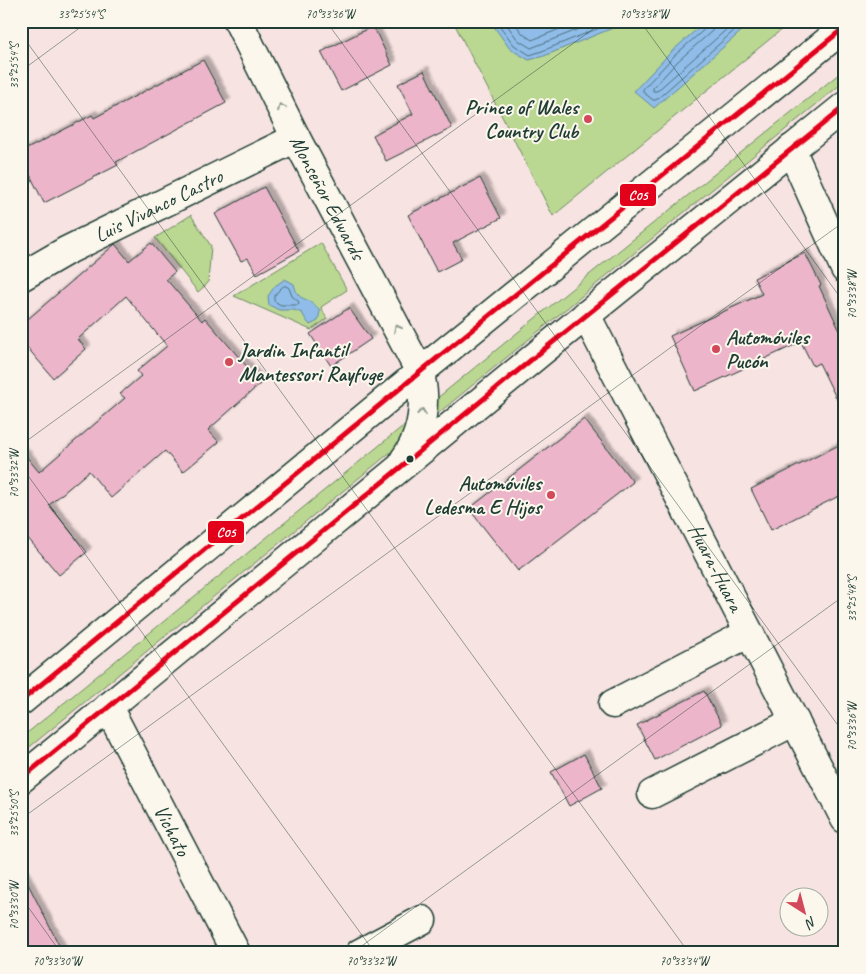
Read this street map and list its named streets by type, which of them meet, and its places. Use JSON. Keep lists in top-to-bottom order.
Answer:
{
  "streets": {
    "main road": [
      "Monseñor Edwards",
      "Luis Vivanco Castro",
      "Huara-Huara",
      "Vichato"
    ]
  },
  "crossings": [
    ["Monseñor Edwards", "Luis Vivanco Castro"]
  ],
  "one_way": ["Monseñor Edwards"],
  "places": [
    "Prince of Wales Country Club",
    "Automóviles Pucón",
    "Jardin Infantil Mantessori Rayfuge",
    "Automóviles Ledesma E Hijos"
  ],
  "lines": ["transit line C05"],
  "north": "bottom right",
  "coordinates": [
    "33°25'54\"S",
    "70°33'36\"W",
    "70°33'38\"W",
    "70°33'32\"W",
    "33°25'48\"S",
    "33°25'50\"S",
    "70°33'30\"W",
    "70°33'34\"W"
  ]
}
